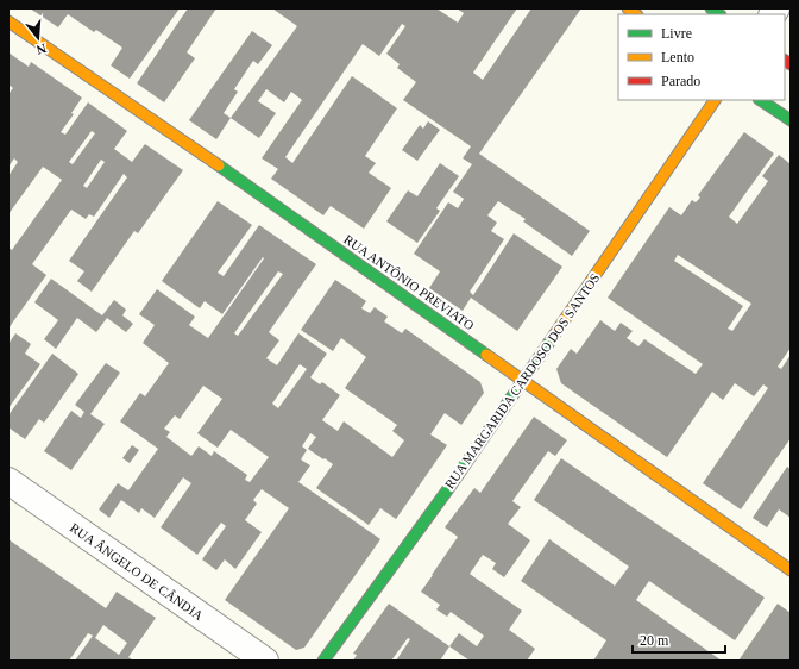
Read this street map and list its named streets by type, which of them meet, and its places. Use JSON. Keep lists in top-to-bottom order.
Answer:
{
  "streets": {
    "street": ["RUA ANTÔNIO PREVIATO", "RUA MARGARIDA CARDOSO DOS SANTOS", "RUA ÂNGELO DE CÂNDIA"]
  },
  "crossings": [
    ["RUA ANTÔNIO PREVIATO", "RUA MARGARIDA CARDOSO DOS SANTOS"]
  ],
  "legend": ["Livre", "Lento", "Parado"],
  "scale_bar": "20 m",
  "north": "bottom"
}
